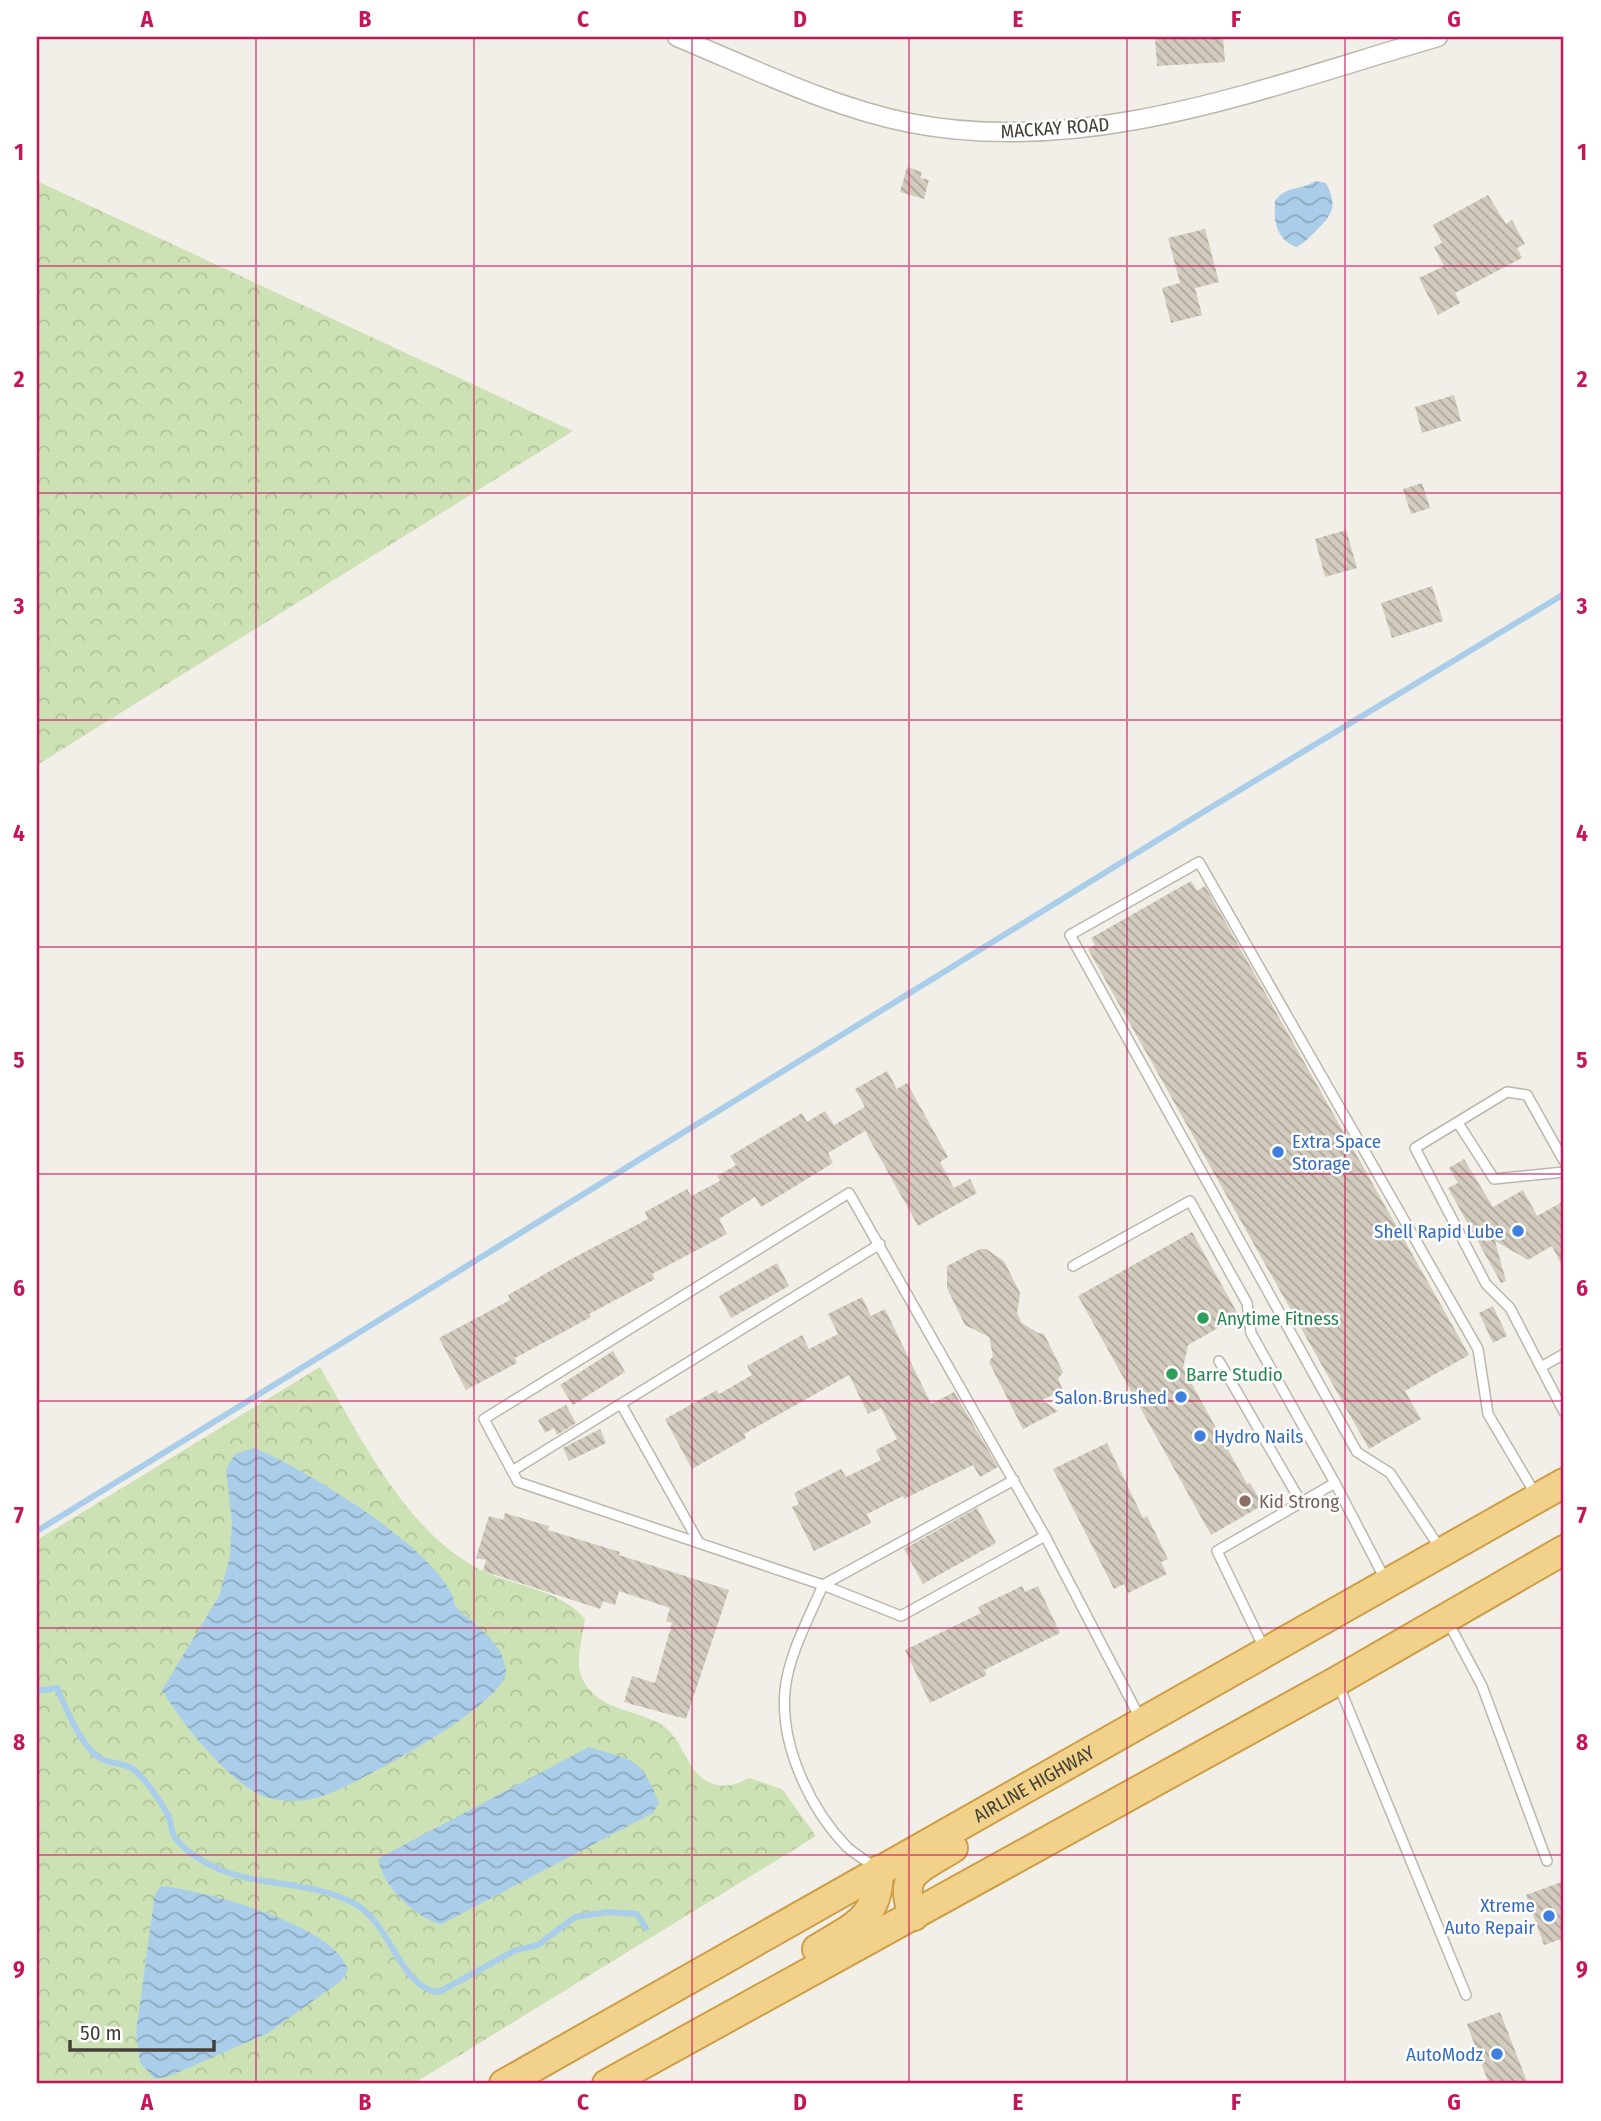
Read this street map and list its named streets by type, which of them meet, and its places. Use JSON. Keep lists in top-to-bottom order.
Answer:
{
  "streets": {
    "highway": ["AIRLINE HIGHWAY"],
    "street": ["MACKAY ROAD"]
  },
  "places": [
    "Extra Space Storage",
    "Shell Rapid Lube",
    "Anytime Fitness",
    "Barre Studio",
    "Salon Brushed",
    "Hydro Nails",
    "Kid Strong",
    "Xtreme Auto Repair",
    "AutoModz"
  ],
  "scale_bar": "50 m",
  "grid": {
    "columns": [
      "A",
      "B",
      "C",
      "D",
      "E",
      "F",
      "G"
    ],
    "rows": [
      "1",
      "2",
      "3",
      "4",
      "5",
      "6",
      "7",
      "8",
      "9"
    ]
  }
}
